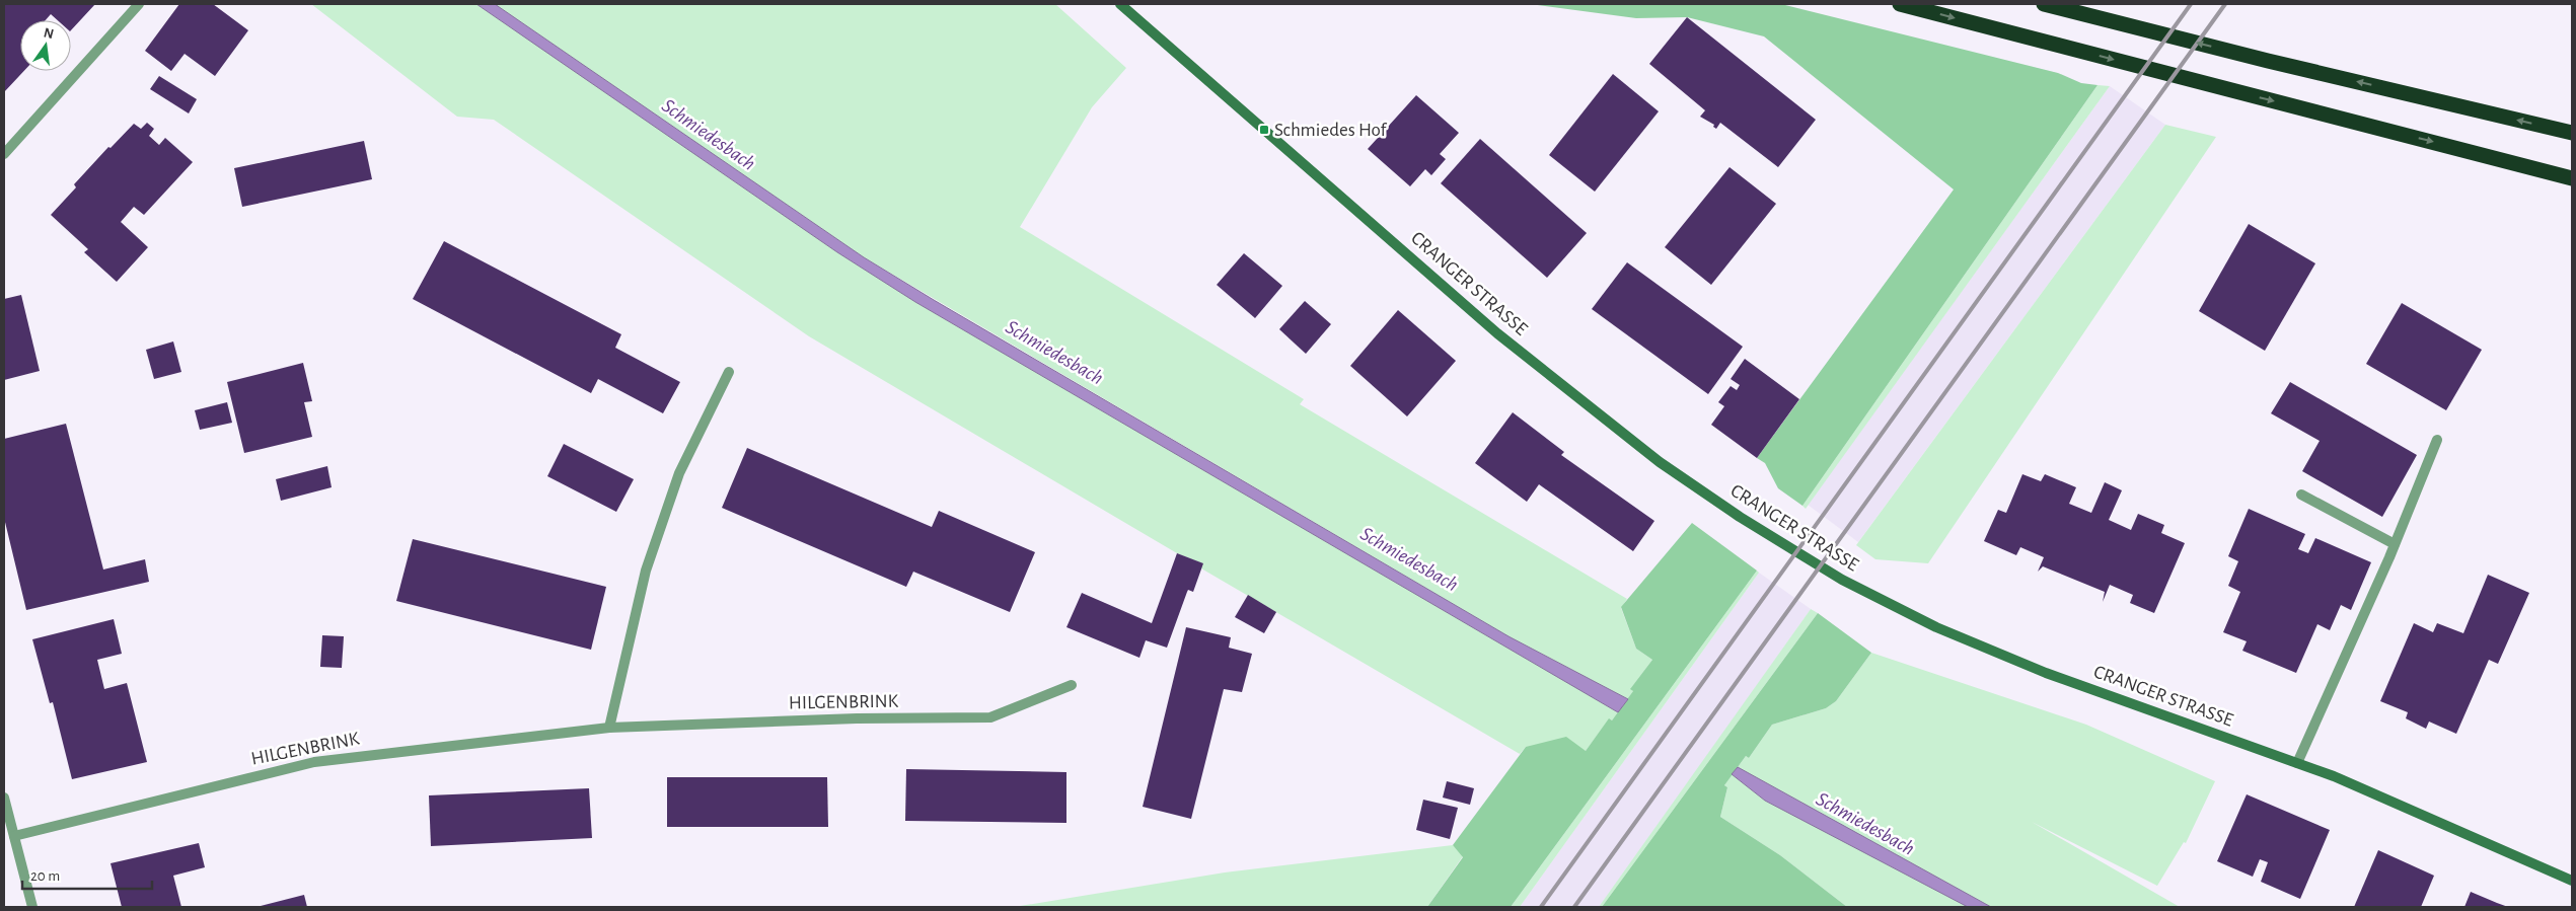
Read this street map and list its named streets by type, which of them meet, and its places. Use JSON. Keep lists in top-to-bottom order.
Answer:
{
  "streets": {
    "street": ["CRANGER STRASSE", "HILGENBRINK"]
  },
  "water": ["Schmiedesbach"],
  "places": {
    "transit": ["Schmiedes Hof"]
  },
  "scale_bar": "20 m",
  "north": "top"
}
